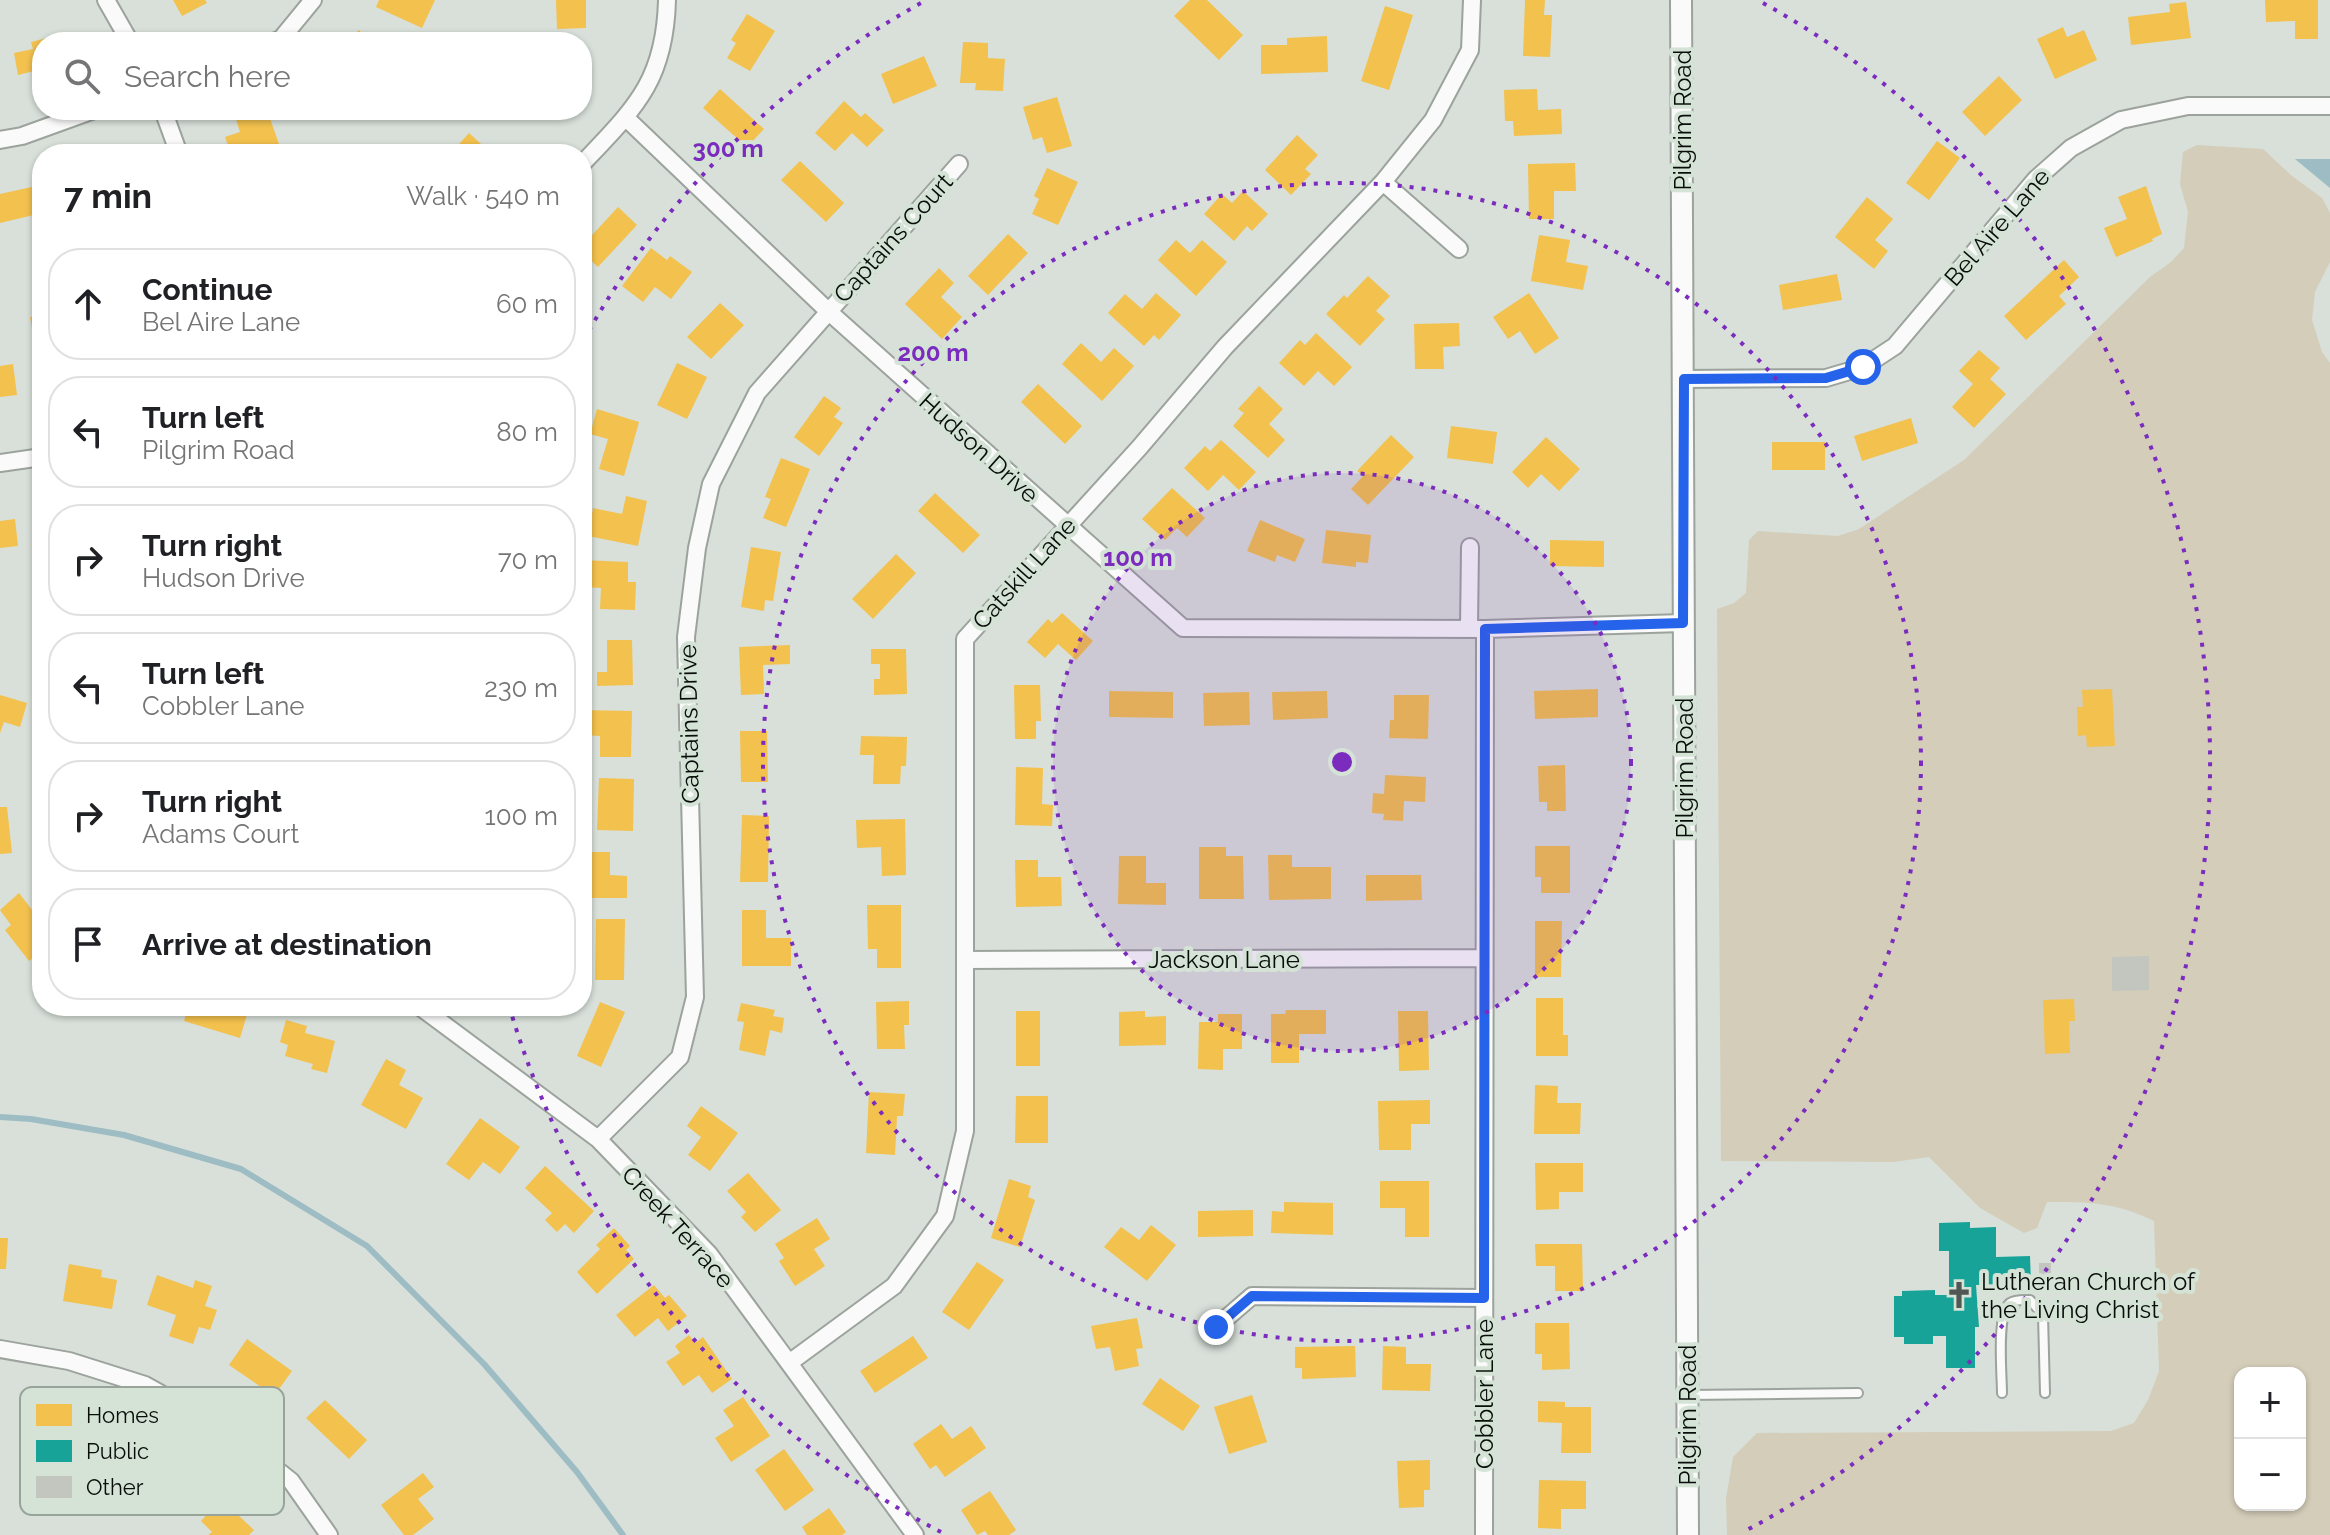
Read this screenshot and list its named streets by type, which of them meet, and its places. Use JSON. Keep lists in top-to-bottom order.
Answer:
{
  "streets": {
    "street": [
      "Pilgrim Road",
      "Bel Aire Lane",
      "Captains Court",
      "Hudson Drive",
      "Catskill Lane",
      "Captains Drive",
      "Jackson Lane",
      "Creek Terrace",
      "Cobbler Lane"
    ]
  },
  "crossings": [
    ["Pilgrim Road", "Bel Aire Lane"],
    ["Pilgrim Road", "Hudson Drive"],
    ["Captains Court", "Hudson Drive"],
    ["Captains Court", "Captains Drive"],
    ["Hudson Drive", "Catskill Lane"],
    ["Hudson Drive", "Captains Drive"],
    ["Hudson Drive", "Cobbler Lane"],
    ["Catskill Lane", "Jackson Lane"],
    ["Catskill Lane", "Creek Terrace"],
    ["Captains Drive", "Creek Terrace"],
    ["Jackson Lane", "Cobbler Lane"]
  ],
  "places": {
    "church": ["Lutheran Church of the Living Christ"]
  },
  "legend": ["Homes", "Public", "Other"],
  "page": {
    "search": "Search here",
    "heading": ["7 min", "Walk · 540 m"],
    "list": [
      ["Continue", "Bel Aire Lane", "60 m"],
      ["Turn left", "Pilgrim Road", "80 m"],
      ["Turn right", "Hudson Drive", "70 m"],
      ["Turn left", "Cobbler Lane", "230 m"],
      ["Turn right", "Adams Court", "100 m"],
      "Arrive at destination"
    ],
    "map_buttons": ["+", "−"]
  },
  "rings": ["300 m", "200 m", "100 m"]
}
